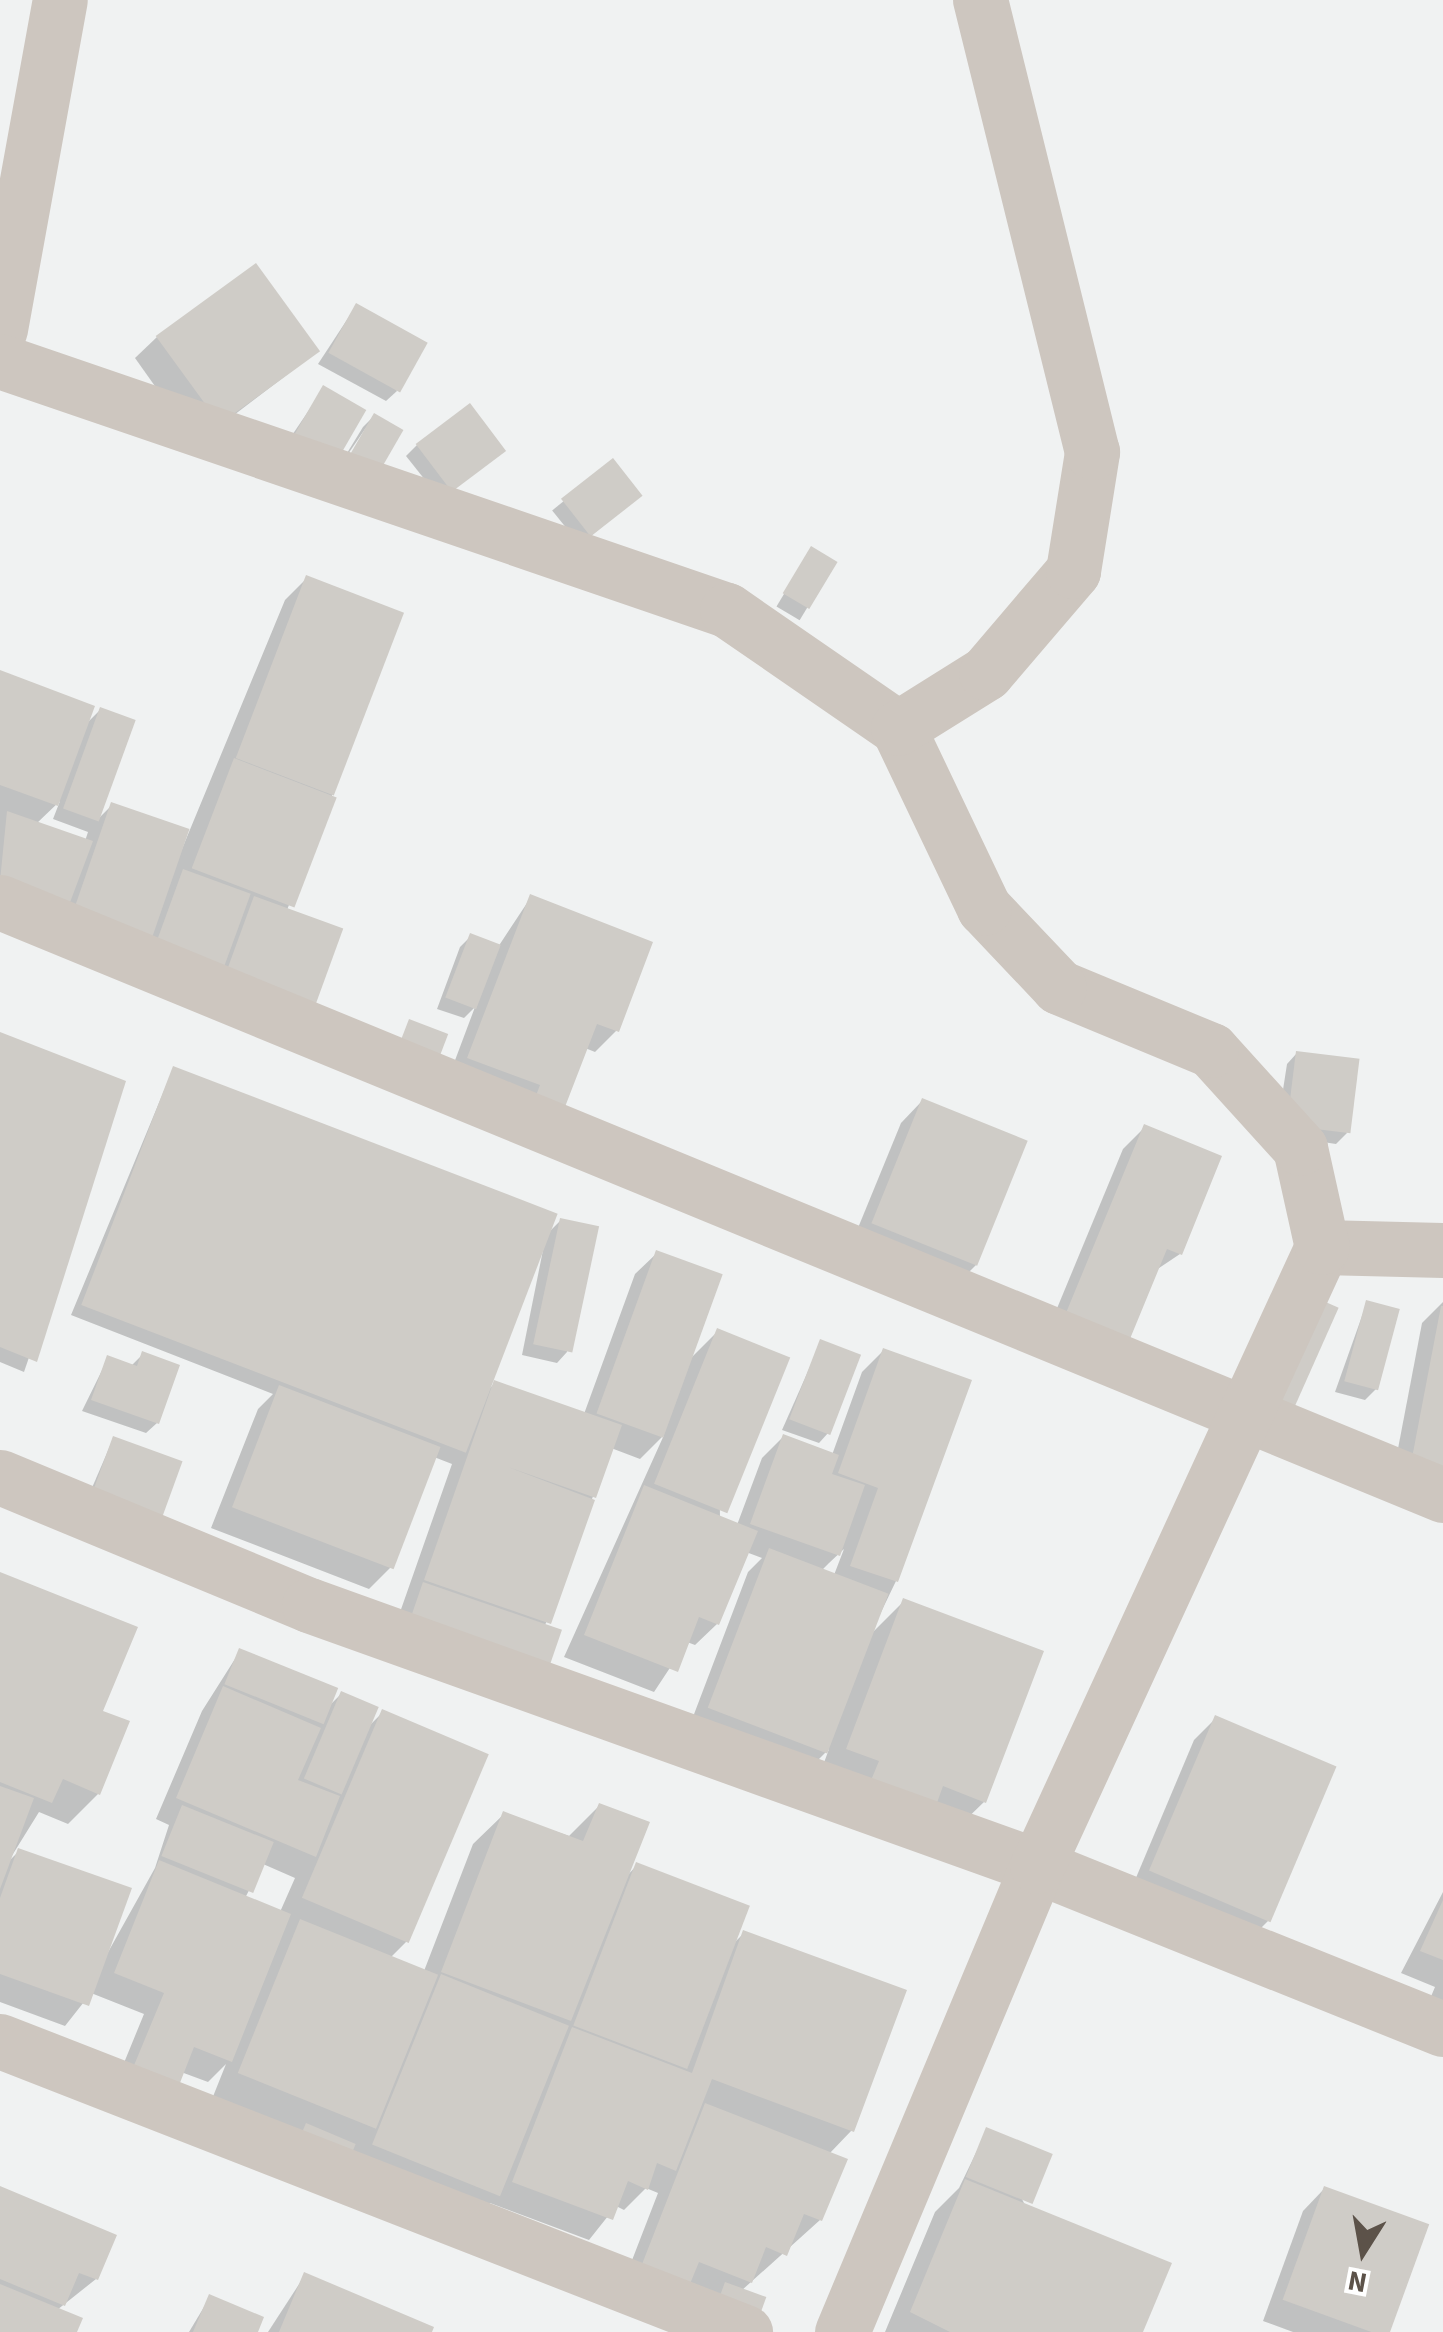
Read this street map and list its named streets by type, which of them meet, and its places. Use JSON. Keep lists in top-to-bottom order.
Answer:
{
  "north": "bottom"
}
